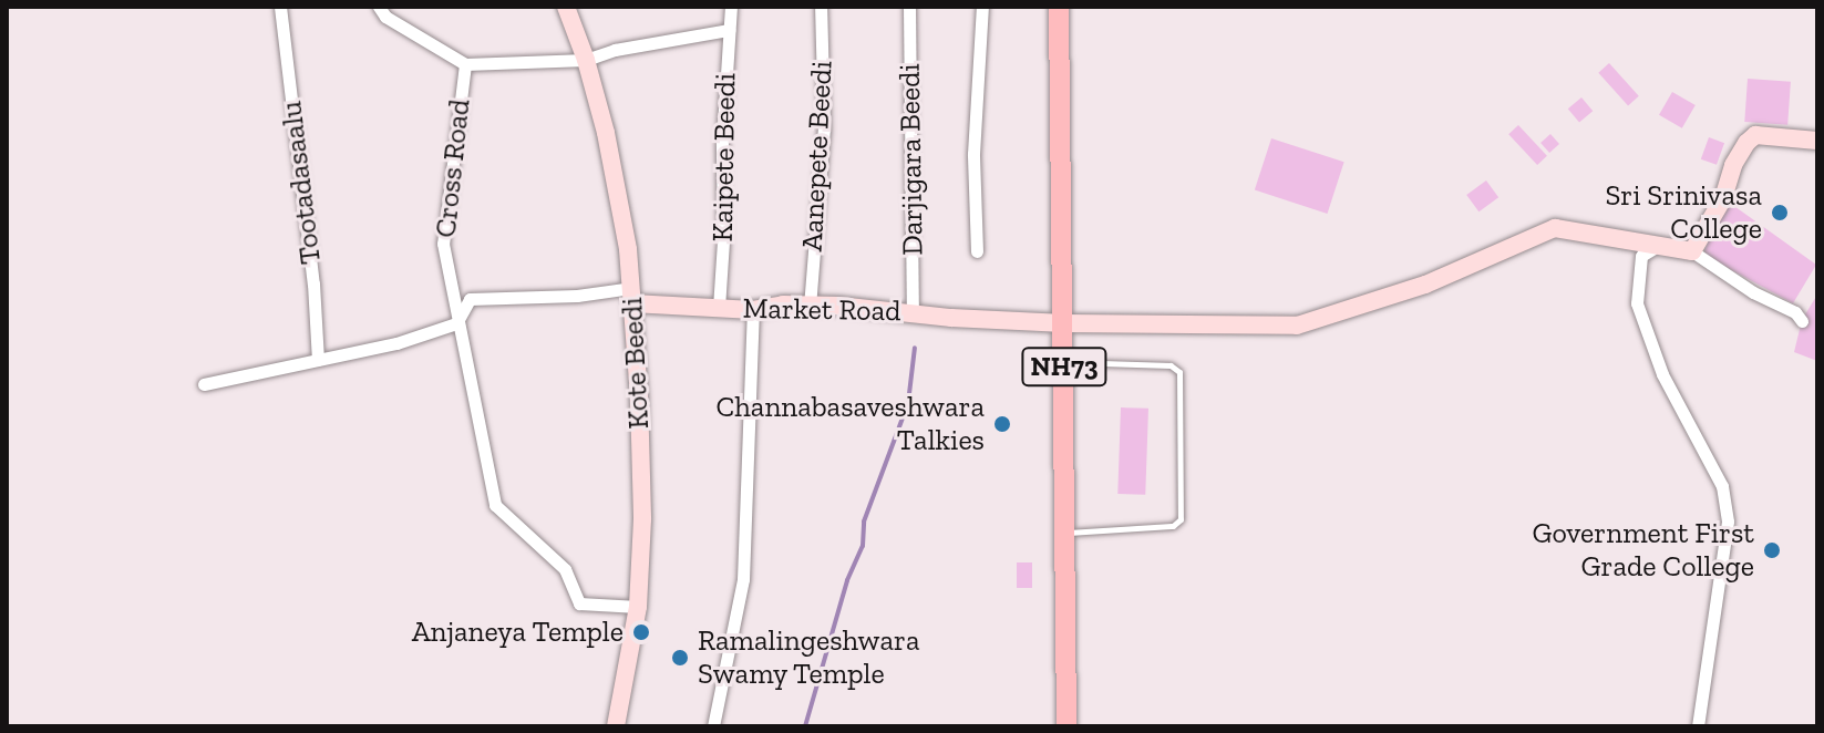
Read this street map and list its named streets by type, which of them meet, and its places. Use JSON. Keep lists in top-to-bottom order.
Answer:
{
  "streets": {
    "main road": ["NH73"],
    "street": [
      "Aanepete Beedi",
      "Kaipete Beedi",
      "Darjigara Beedi",
      "Cross Road",
      "Tootadasaalu",
      "Market Road",
      "Kote Beedi"
    ]
  },
  "crossings": [
    ["Aanepete Beedi", "Market Road"],
    ["Kaipete Beedi", "Market Road"],
    ["Darjigara Beedi", "Market Road"],
    ["Cross Road", "Kote Beedi"],
    ["Market Road", "Kote Beedi"],
    ["Market Road", "NH73"]
  ],
  "places": [
    "Sri Srinivasa College",
    "Channabasaveshwara Talkies",
    "Government First Grade College",
    "Anjaneya Temple",
    "Ramalingeshwara Swamy Temple"
  ]
}
